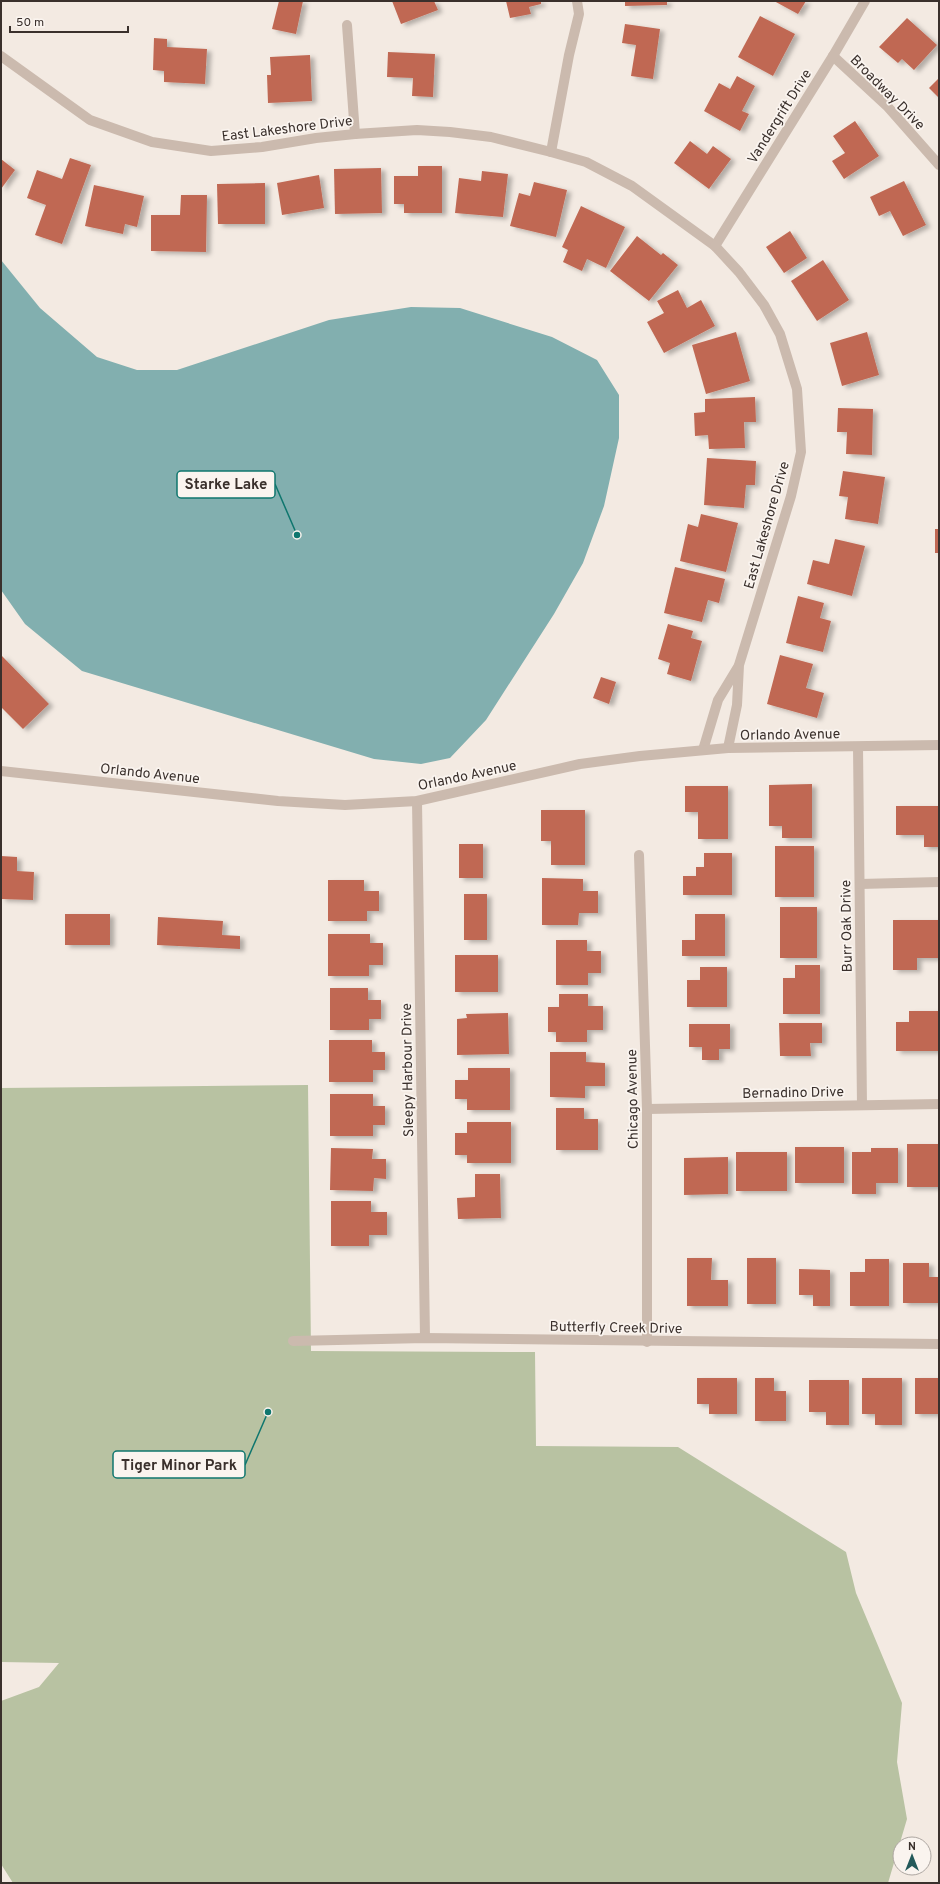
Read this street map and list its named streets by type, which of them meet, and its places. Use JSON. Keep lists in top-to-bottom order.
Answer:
{
  "streets": {
    "street": [
      "Broadway Drive",
      "Vandergrift Drive",
      "East Lakeshore Drive",
      "Orlando Avenue",
      "Burr Oak Drive",
      "Sleepy Harbour Drive",
      "Bernadino Drive",
      "Chicago Avenue",
      "Butterfly Creek Drive"
    ]
  },
  "crossings": [
    ["Broadway Drive", "Vandergrift Drive"],
    ["Vandergrift Drive", "East Lakeshore Drive"],
    ["East Lakeshore Drive", "Orlando Avenue"],
    ["Orlando Avenue", "Burr Oak Drive"],
    ["Orlando Avenue", "Sleepy Harbour Drive"],
    ["Burr Oak Drive", "Bernadino Drive"],
    ["Sleepy Harbour Drive", "Butterfly Creek Drive"],
    ["Bernadino Drive", "Chicago Avenue"],
    ["Chicago Avenue", "Butterfly Creek Drive"]
  ],
  "places": ["Starke Lake", "Tiger Minor Park"],
  "scale_bar": "50 m",
  "north": "top"
}
